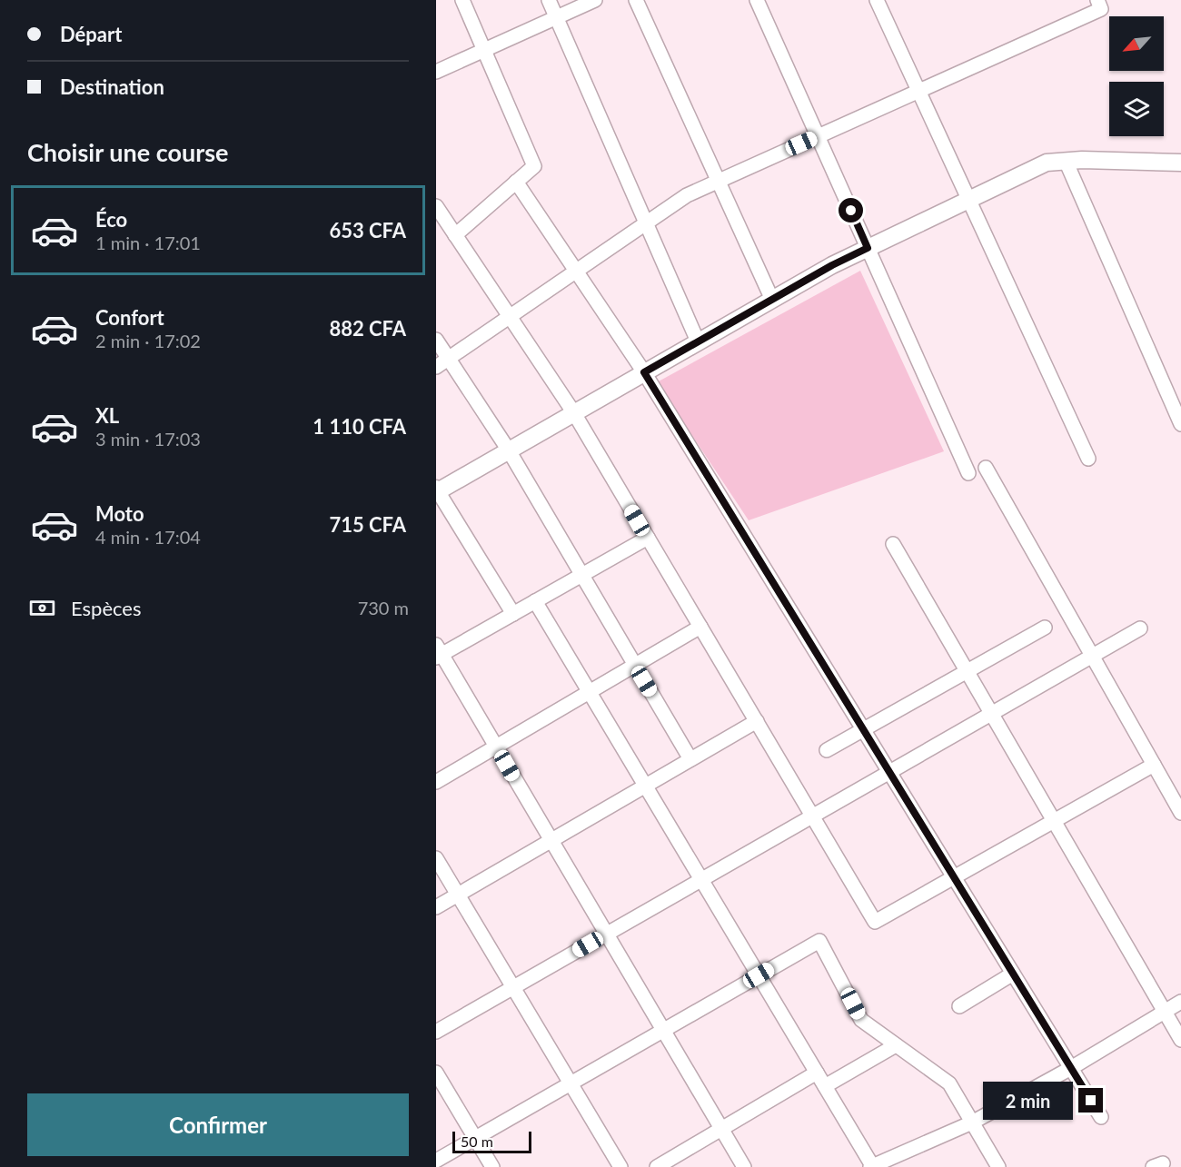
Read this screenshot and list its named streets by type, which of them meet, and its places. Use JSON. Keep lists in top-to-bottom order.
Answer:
{
  "scale_bar": "50 m",
  "north": "bottom left",
  "page": {
    "banner": ["Départ", "Destination"],
    "heading": "Choisir une course",
    "list": [
      {
        "name": "Éco",
        "note": "1 min · 17:01",
        "value": "653 CFA"
      },
      {
        "name": "Confort",
        "note": "2 min · 17:02",
        "value": "882 CFA"
      },
      {
        "name": "XL",
        "note": "3 min · 17:03",
        "value": "1 110 CFA"
      },
      {
        "name": "Moto",
        "note": "4 min · 17:04",
        "value": "715 CFA"
      }
    ],
    "pay": ["Espèces", "730 m"],
    "bubble": "2 min",
    "buttons": "Confirmer",
    "scale": "50 m"
  }
}
